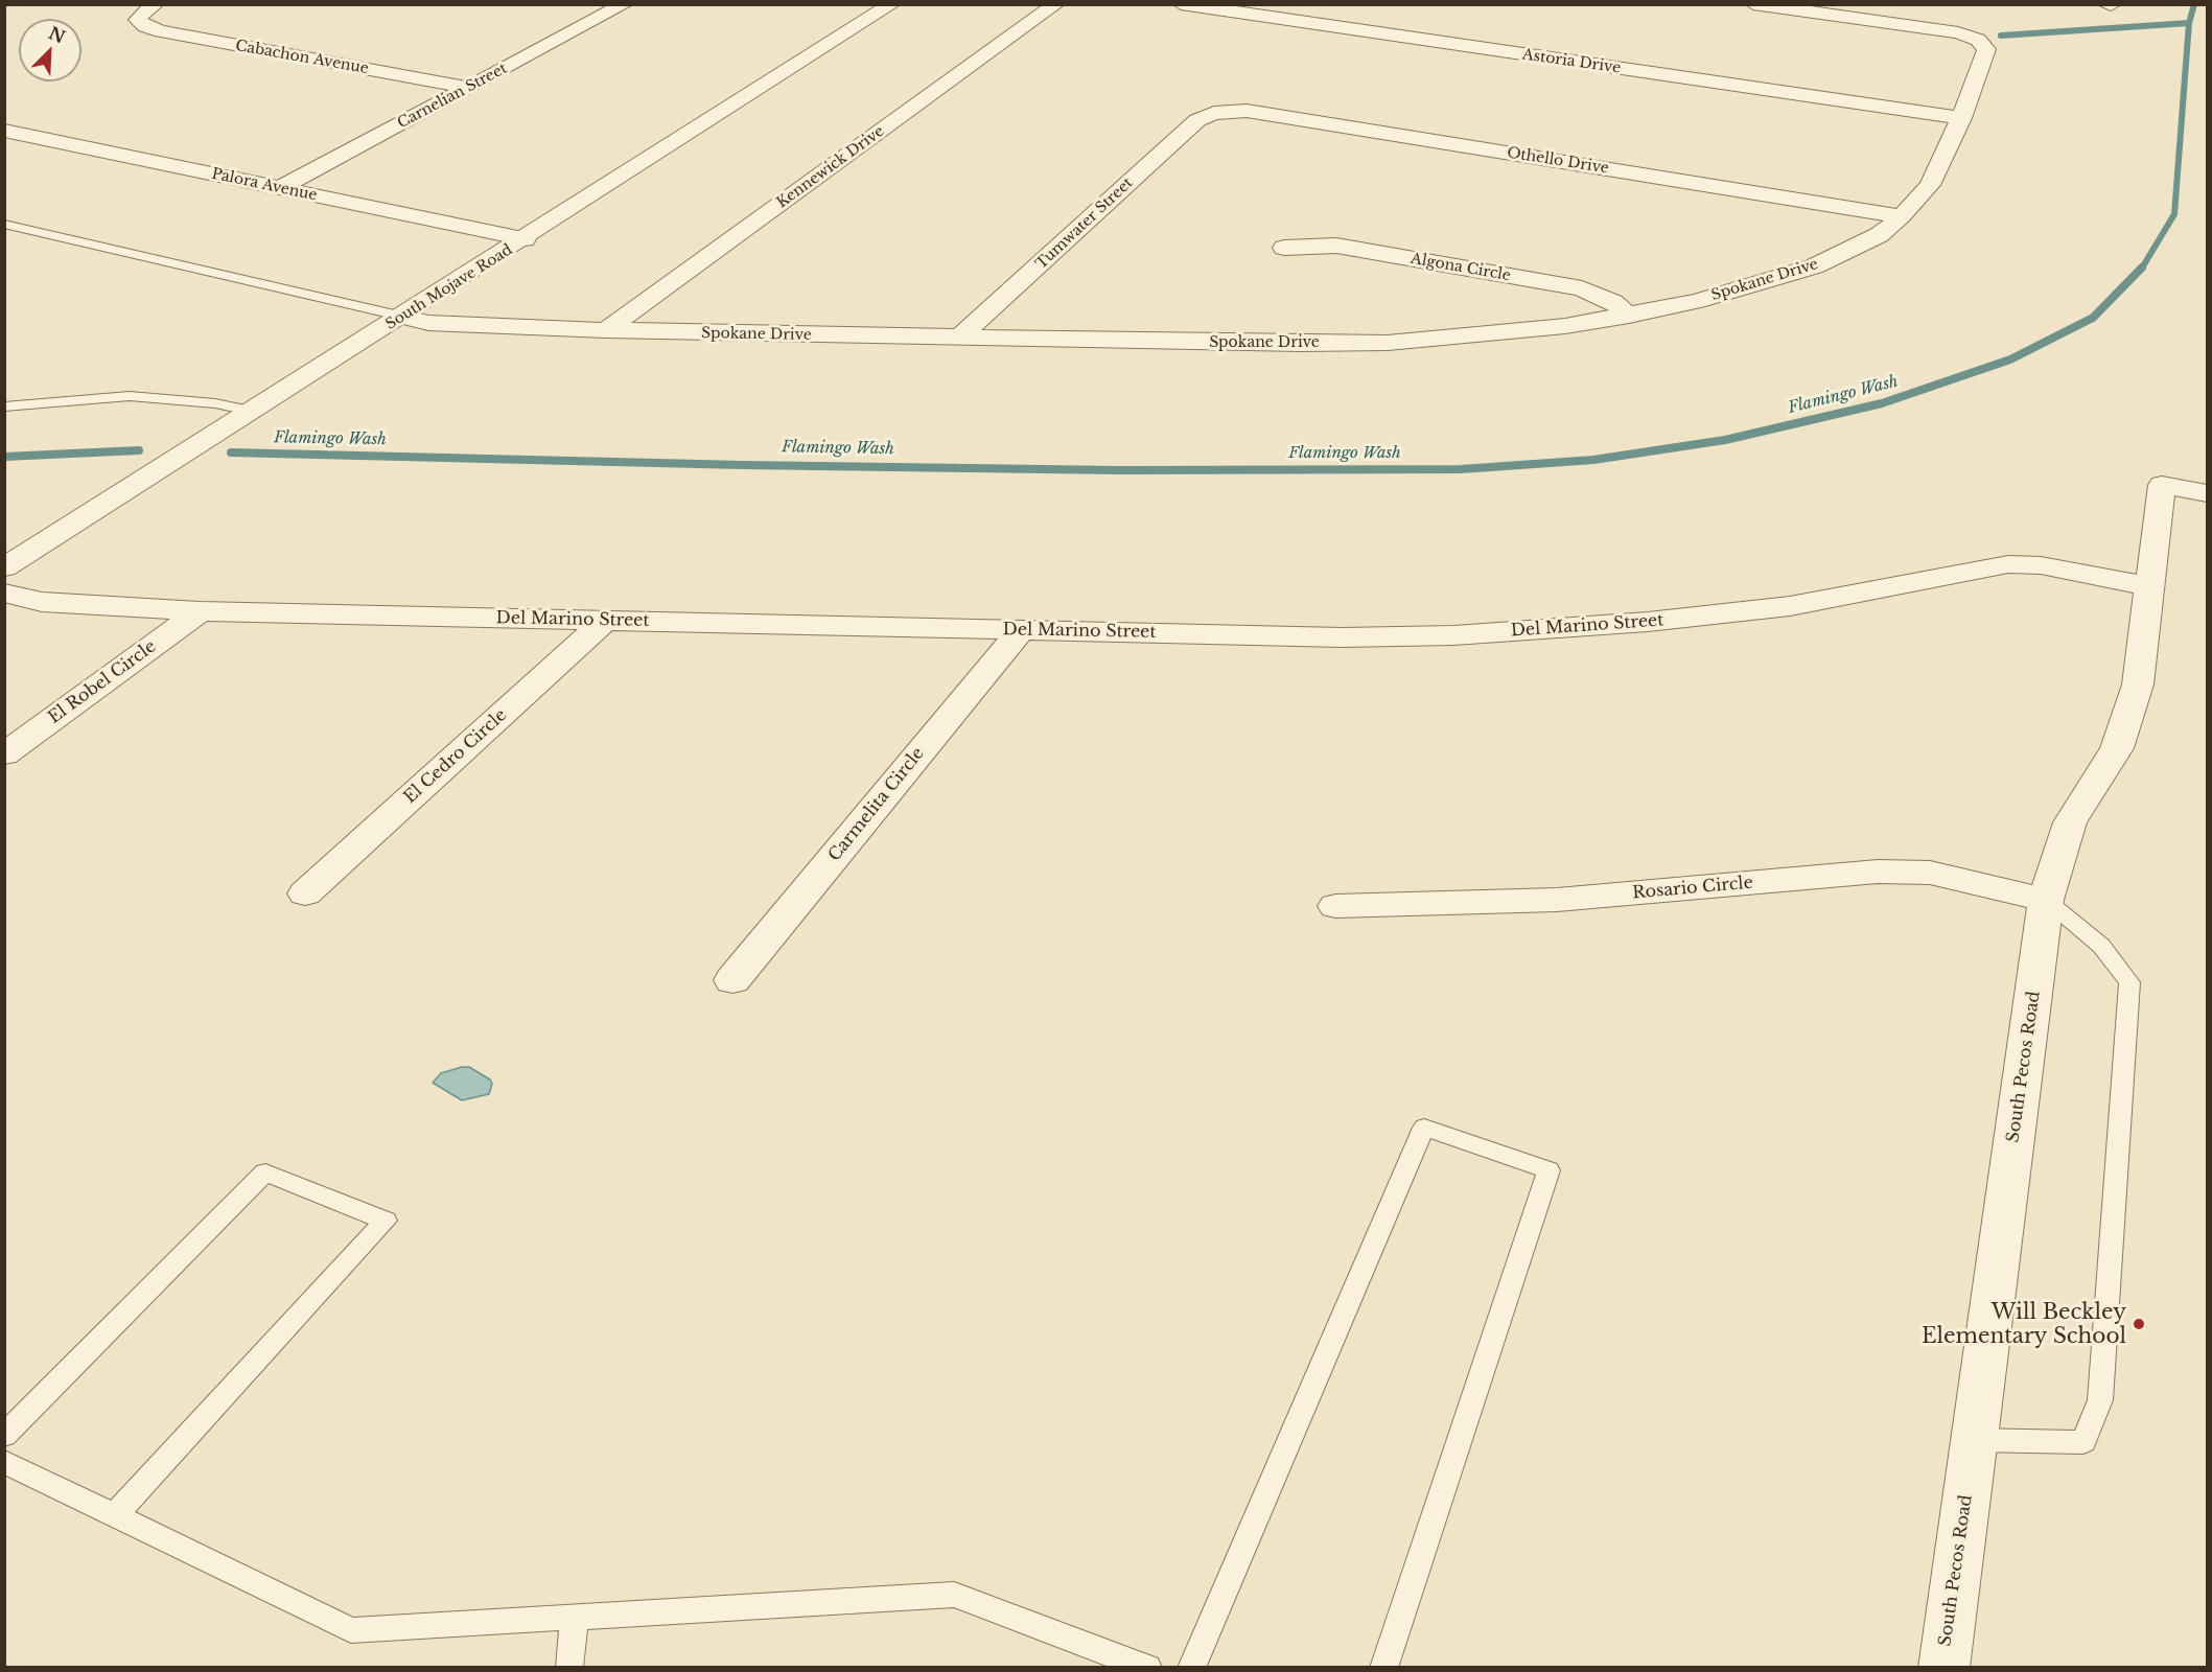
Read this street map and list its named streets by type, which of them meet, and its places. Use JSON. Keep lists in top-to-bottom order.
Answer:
{
  "streets": {
    "street": [
      "Cabachon Avenue",
      "Astoria Drive",
      "Carnelian Street",
      "Othello Drive",
      "Kennewick Drive",
      "Palora Avenue",
      "Tumwater Street",
      "Algona Circle",
      "Spokane Drive",
      "South Mojave Road",
      "Del Marino Street",
      "El Robel Circle",
      "El Cedro Circle",
      "Carmelita Circle",
      "Rosario Circle",
      "South Pecos Road"
    ]
  },
  "crossings": [
    ["Cabachon Avenue", "Carnelian Street"],
    ["Astoria Drive", "Spokane Drive"],
    ["Carnelian Street", "Palora Avenue"],
    ["Othello Drive", "Tumwater Street"],
    ["Othello Drive", "Spokane Drive"],
    ["Kennewick Drive", "Spokane Drive"],
    ["Palora Avenue", "South Mojave Road"],
    ["Tumwater Street", "Spokane Drive"],
    ["Algona Circle", "Spokane Drive"],
    ["Spokane Drive", "South Mojave Road"],
    ["Del Marino Street", "El Robel Circle"],
    ["Del Marino Street", "El Cedro Circle"],
    ["Del Marino Street", "Carmelita Circle"],
    ["Del Marino Street", "South Pecos Road"],
    ["Rosario Circle", "South Pecos Road"]
  ],
  "water": ["Flamingo Wash"],
  "places": ["Will Beckley Elementary School"],
  "north": "top right"
}
